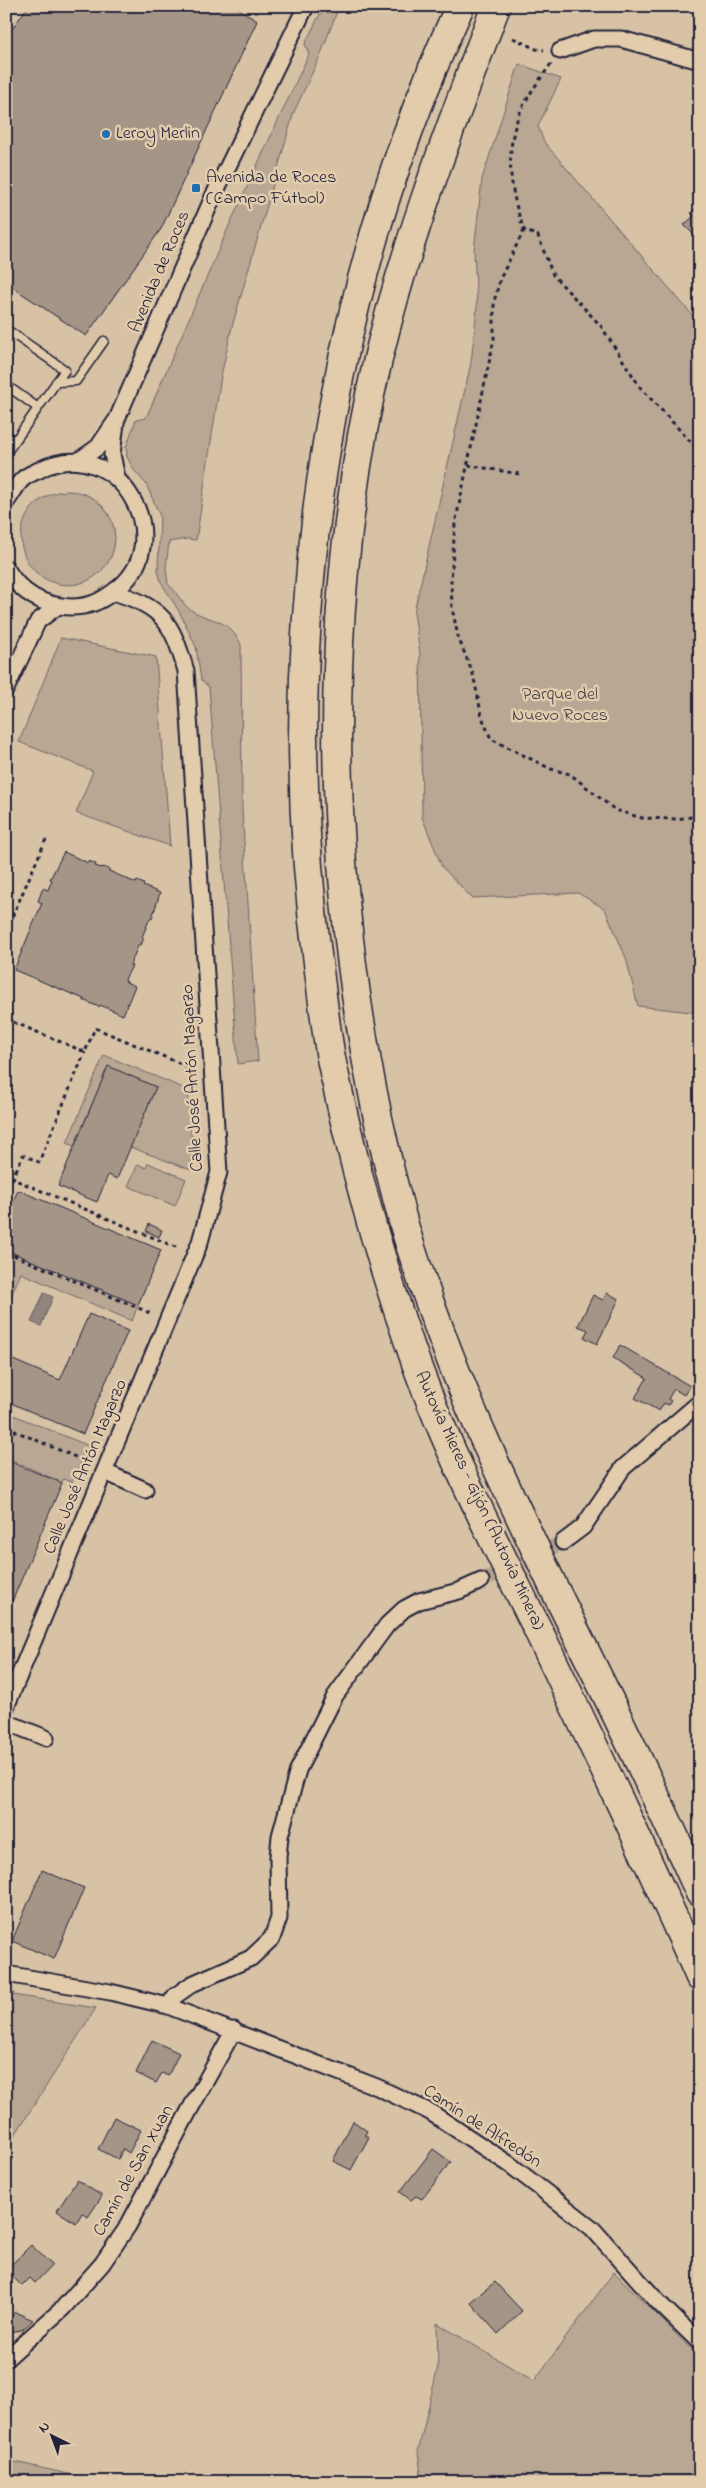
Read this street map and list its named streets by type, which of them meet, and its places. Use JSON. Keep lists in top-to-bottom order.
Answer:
{
  "streets": {
    "highway": ["Autovía Mieres - Gijón (Autovía Minera)"],
    "street": [
      "Avenida de Roces",
      "Calle José Antón Magarzo",
      "Camín de Alfredón",
      "Camín de San Xuan"
    ]
  },
  "crossings": [
    ["Camín de Alfredón", "Camín de San Xuan"]
  ],
  "parks": ["Parque del Nuevo Roces"],
  "places": {
    "other": ["Leroy Merlin"],
    "transit": ["Avenida de Roces (Campo Fútbol)"]
  },
  "north": "top left"
}
